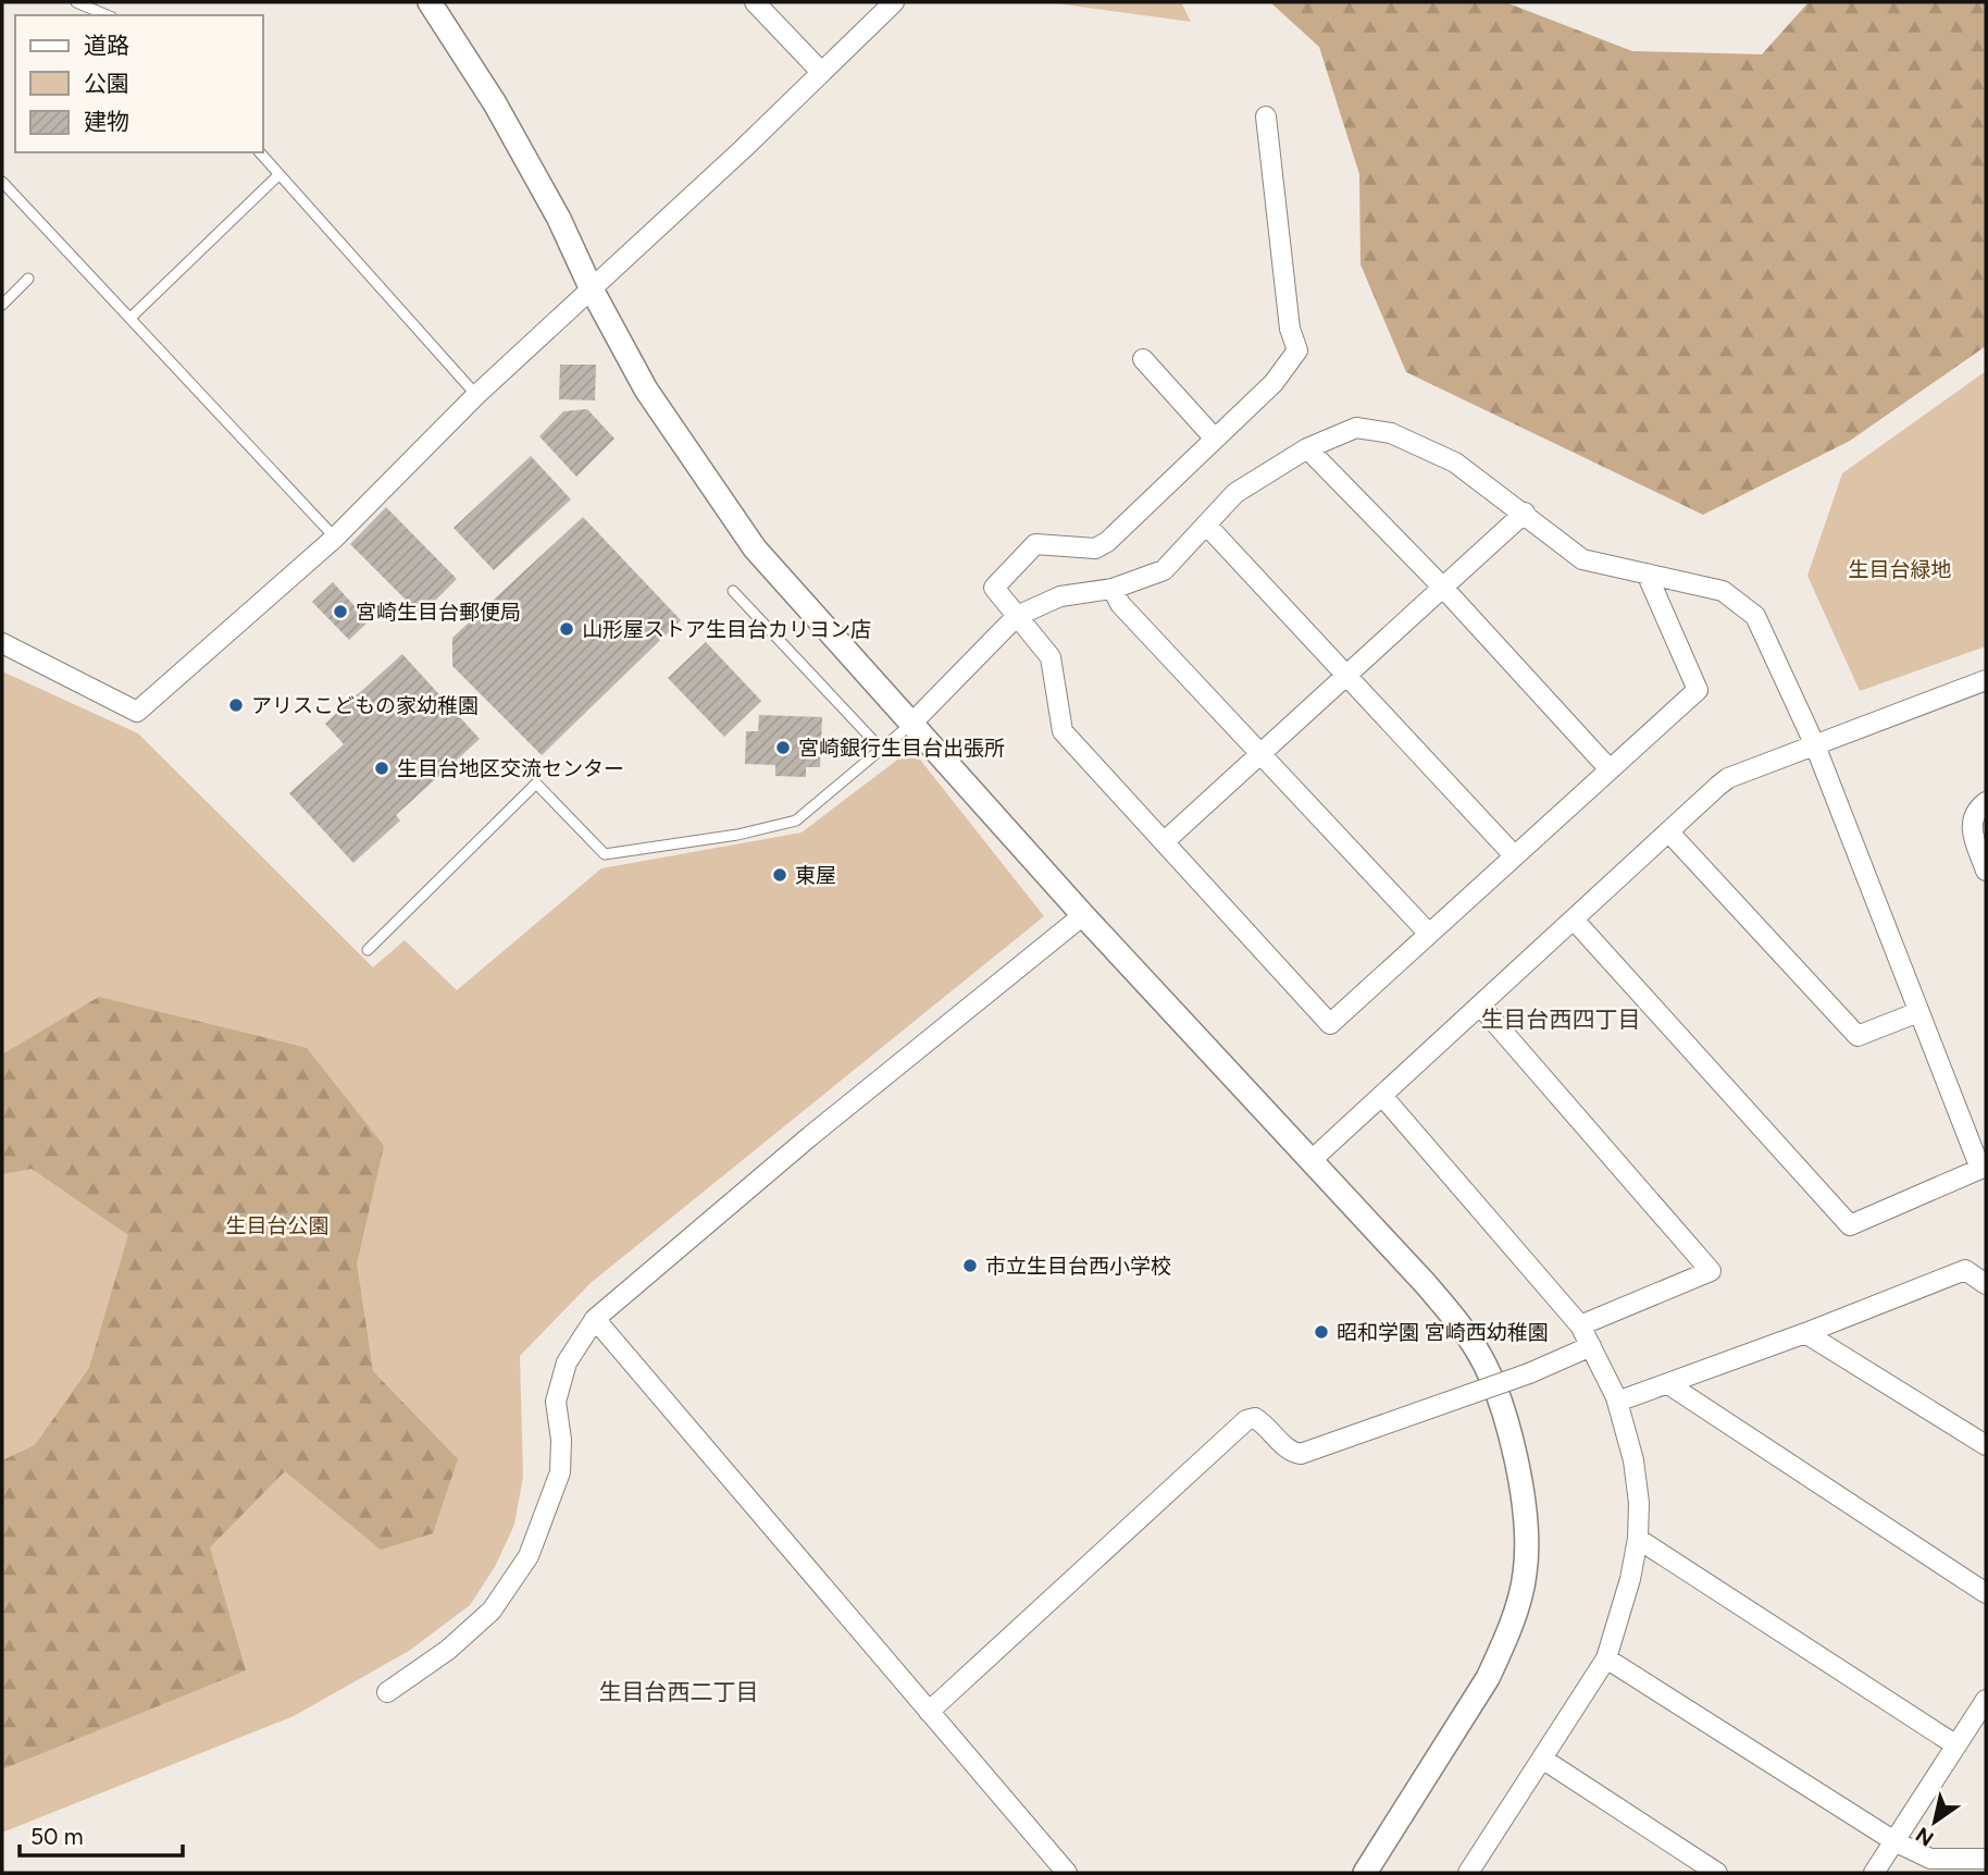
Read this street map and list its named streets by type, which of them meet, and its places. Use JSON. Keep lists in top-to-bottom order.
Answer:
{
  "districts": ["生目台西四丁目", "生目台西二丁目"],
  "parks": ["生目台緑地", "生目台公園"],
  "places": [
    "宮崎生目台郵便局",
    "山形屋ストア生目台カリヨン店",
    "アリスこどもの家幼稚園",
    "宮崎銀行生目台出張所",
    "生目台地区交流センター",
    "東屋",
    "市立生目台西小学校",
    "昭和学園 宮崎西幼稚園"
  ],
  "legend": ["道路", "公園", "建物"],
  "scale_bar": "50 m",
  "north": "bottom left"
}
